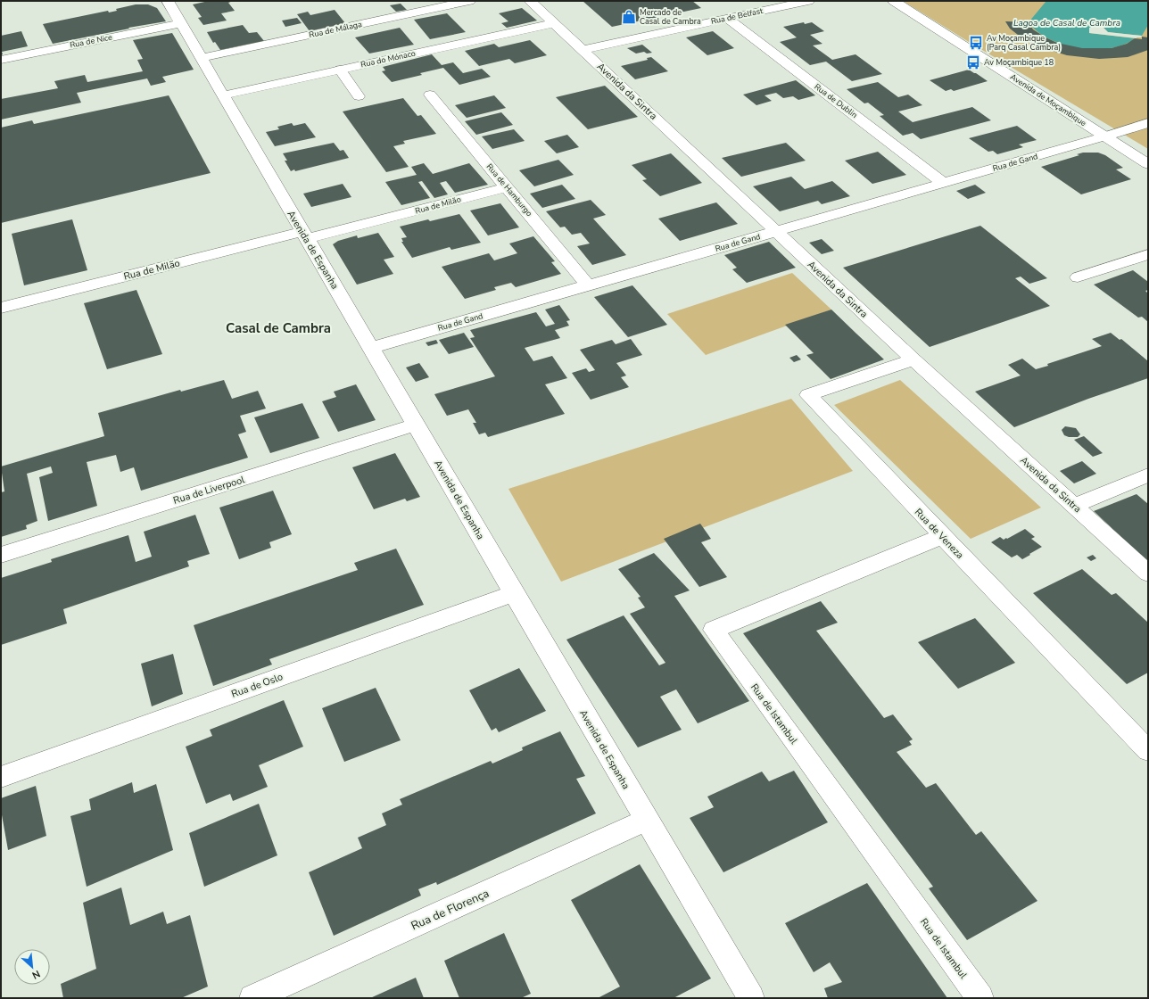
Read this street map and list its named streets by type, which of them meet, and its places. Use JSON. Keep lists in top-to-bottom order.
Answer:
{
  "streets": {
    "street": [
      "Rua de Belfast",
      "Rua de Málaga",
      "Rua de Nice",
      "Rua do Mónaco",
      "Avenida da Sintra",
      "Avenida de Moçambique",
      "Rua de Dublin",
      "Rua de Gand",
      "Rua de Hamburgo",
      "Rua de Milão",
      "Avenida de Espanha",
      "Rua de Liverpool",
      "Rua de Veneza",
      "Rua de Oslo",
      "Rua de Istambul",
      "Rua de Florença"
    ]
  },
  "crossings": [
    ["Rua de Belfast", "Avenida da Sintra"],
    ["Rua de Belfast", "Rua de Dublin"],
    ["Rua de Málaga", "Avenida de Espanha"],
    ["Rua de Nice", "Avenida de Espanha"],
    ["Rua do Mónaco", "Avenida da Sintra"],
    ["Rua do Mónaco", "Avenida de Espanha"],
    ["Avenida da Sintra", "Rua de Gand"],
    ["Avenida da Sintra", "Rua de Veneza"],
    ["Avenida de Moçambique", "Rua de Gand"],
    ["Rua de Dublin", "Rua de Gand"],
    ["Rua de Gand", "Rua de Hamburgo"],
    ["Rua de Gand", "Avenida de Espanha"],
    ["Rua de Hamburgo", "Rua de Milão"],
    ["Rua de Milão", "Avenida de Espanha"],
    ["Avenida de Espanha", "Rua de Liverpool"],
    ["Avenida de Espanha", "Rua de Oslo"],
    ["Avenida de Espanha", "Rua de Florença"],
    ["Rua de Veneza", "Rua de Istambul"]
  ],
  "districts": ["Casal de Cambra"],
  "water": ["Lagoa de Casal de Cambra"],
  "places": {
    "shop": ["Mercado de Casal de Cambra"],
    "bus stop": ["Av Moçambique (Parq Casal Cambra)", "Av Moçambique 18"]
  },
  "north": "bottom right"
}
